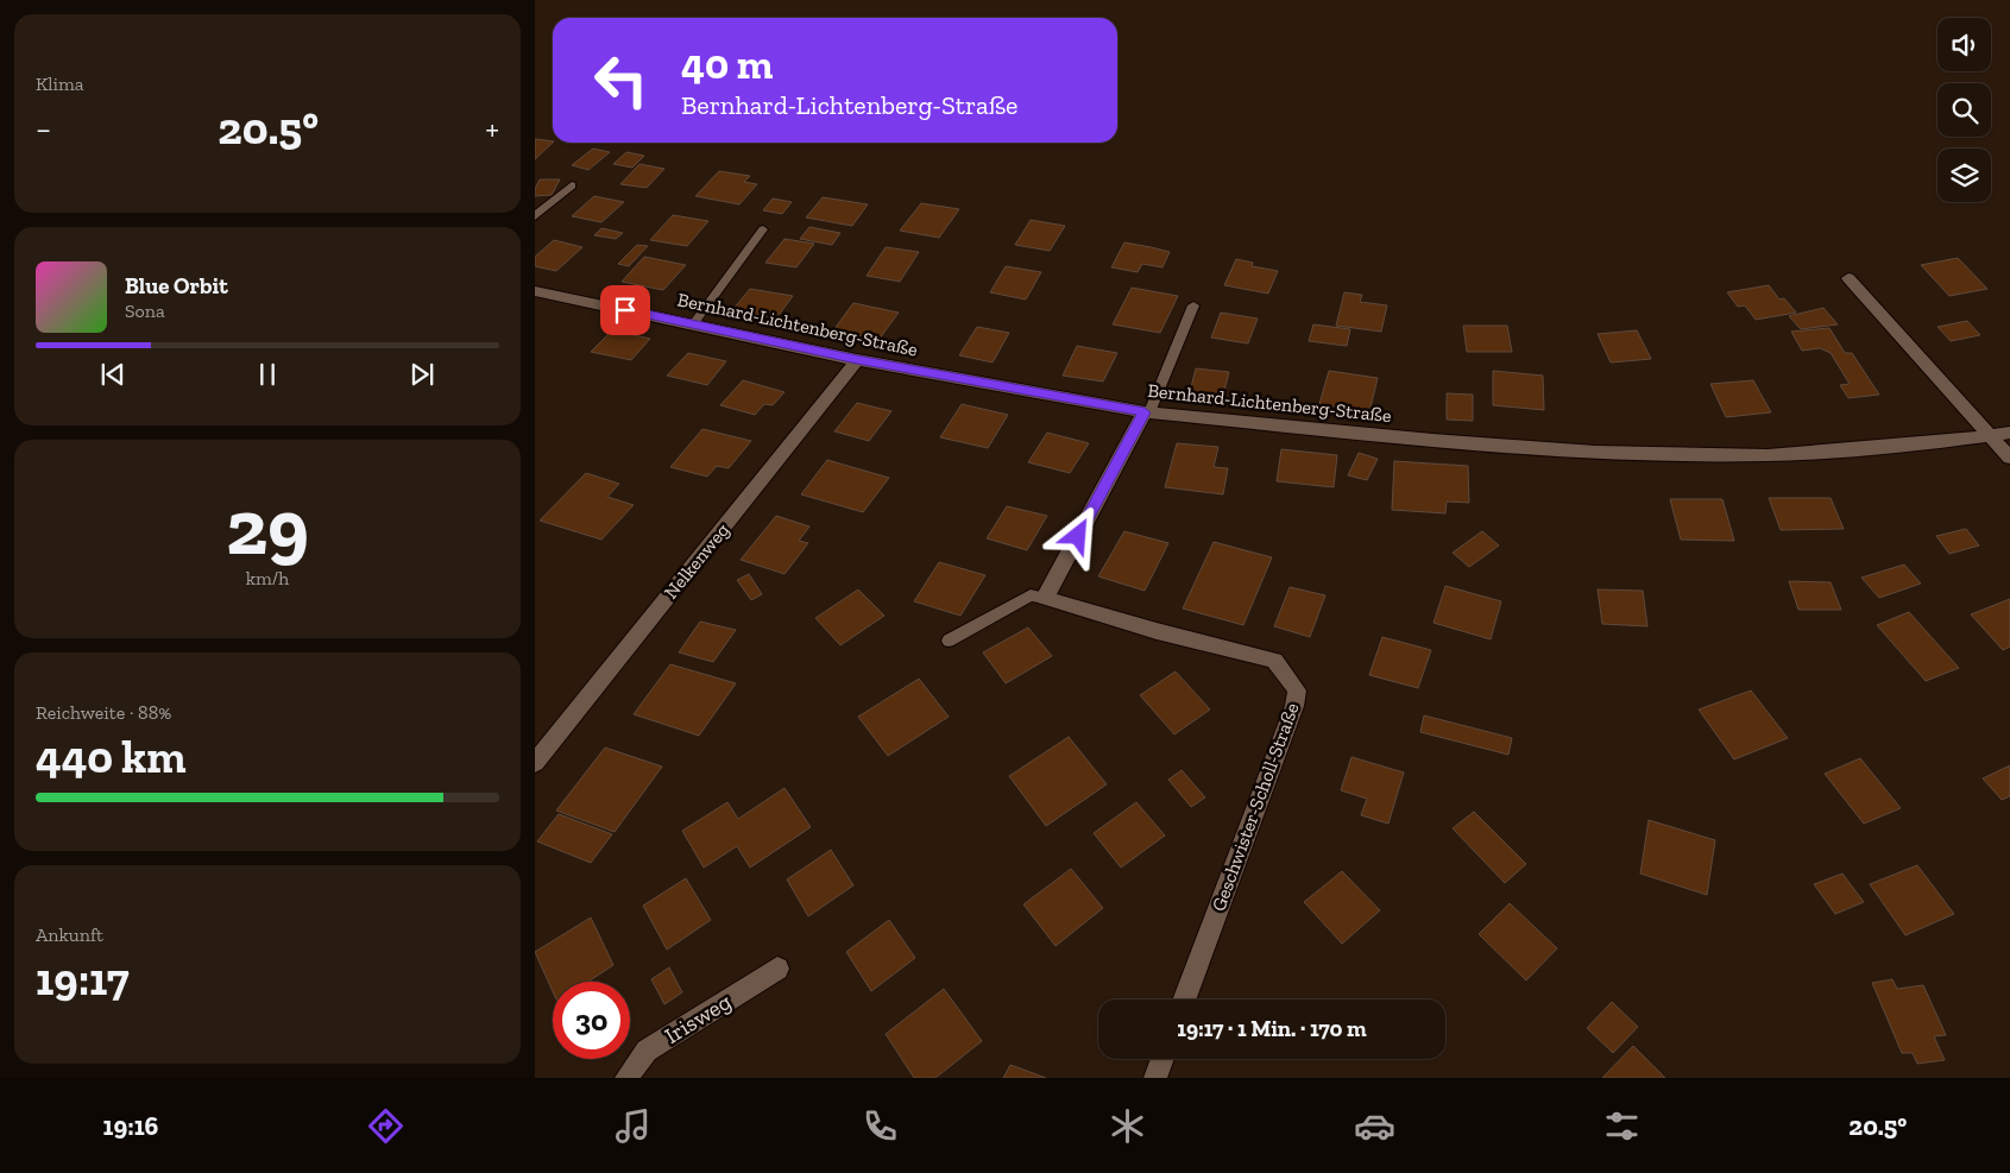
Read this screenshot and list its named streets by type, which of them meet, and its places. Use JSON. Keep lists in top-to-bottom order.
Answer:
{
  "streets": {
    "street": [
      "Bernhard-Lichtenberg-Straße",
      "Nelkenweg",
      "Geschwister-Scholl-Straße",
      "Irisweg"
    ]
  },
  "crossings": [
    ["Bernhard-Lichtenberg-Straße", "Nelkenweg"]
  ],
  "page": {
    "tile": [
      "Klima",
      ["29", "km/h"],
      ["Reichweite · 88%", "440 km"],
      ["Ankunft", "19:17"]
    ],
    "turn": ["40 m", "Bernhard-Lichtenberg-Straße"],
    "heat": ["−", "20.5°", "+"],
    "song": ["Blue Orbit", "Sona"],
    "limit": "30",
    "trip": "19:17 · 1 Min. · 170 m",
    "tabs": ["19:16", "20.5°"]
  }
}
